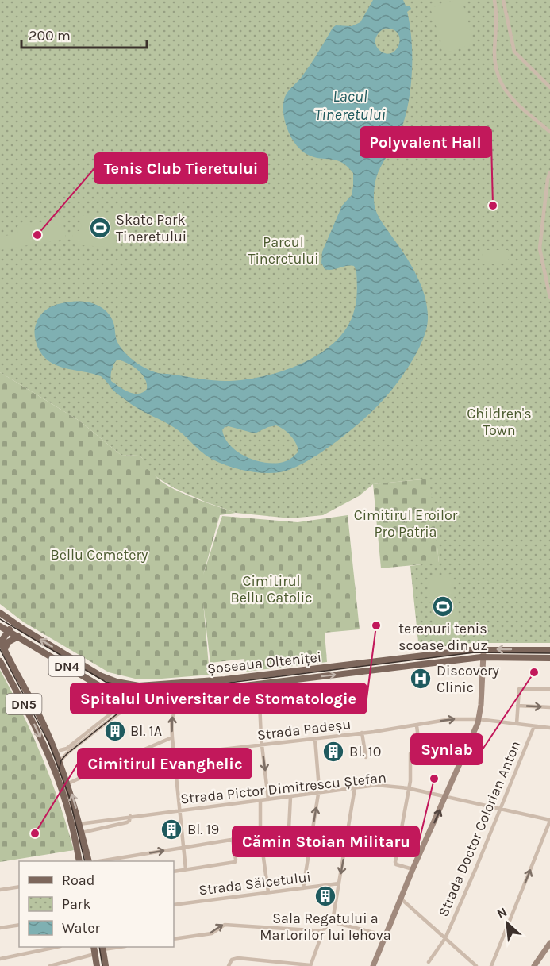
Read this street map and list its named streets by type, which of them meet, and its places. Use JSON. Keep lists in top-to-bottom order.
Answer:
{
  "streets": {
    "main road": ["Șoseaua Olteniței", "DN4", "DN5"],
    "street": [
      "Strada Padeșu",
      "Strada Pictor Dimitrescu Ștefan",
      "Strada Doctor Colorian Anton",
      "Strada Sălcetului"
    ]
  },
  "crossings": [
    ["DN5", "Strada Padeșu"],
    ["DN5", "Strada Pictor Dimitrescu Ștefan"],
    ["Strada Padeșu", "Strada Doctor Colorian Anton"],
    ["Strada Pictor Dimitrescu Ștefan", "Strada Doctor Colorian Anton"]
  ],
  "water": ["Lacul Tineretului"],
  "parks": [
    "Parcul Tineretului",
    "Children's Town",
    "Cimitirul Eroilor Pro Patria",
    "Bellu Cemetery",
    "Cimitirul Bellu Catolic"
  ],
  "places": {
    "other": [
      "Polyvalent Hall",
      "Tenis Club Tieretului",
      "Spitalul Universitar de Stomatologie",
      "Synlab",
      "Cămin Stoian Militaru",
      "Cimitirul Evanghelic"
    ],
    "sports": ["Skate Park Tineretului", "terenuri tenis scoase din uz"],
    "hospital": ["Discovery Clinic"],
    "building": [
      "Bl. 1A",
      "Bl. 10",
      "Bl. 19",
      "Sala Regatului a Martorilor lui Iehova"
    ]
  },
  "legend": ["Road", "Park", "Water"],
  "scale_bar": "200 m",
  "north": "top left"
}
